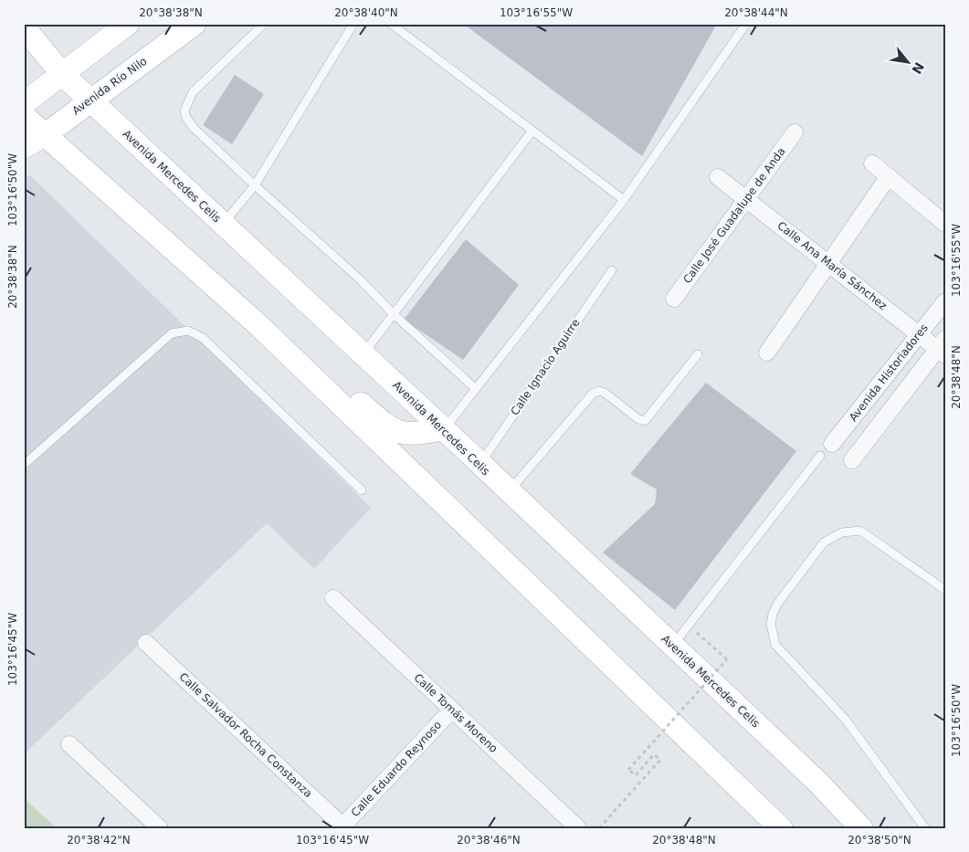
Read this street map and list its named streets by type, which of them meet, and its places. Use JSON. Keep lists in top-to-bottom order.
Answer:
{
  "streets": {
    "main road": ["Avenida Río Nilo", "Avenida Mercedes Celis"],
    "street": [
      "Calle José Guadalupe de Anda",
      "Calle Ana María Sánchez",
      "Avenida Historiadores",
      "Calle Tomás Moreno",
      "Calle Salvador Rocha Constanza",
      "Calle Eduardo Reynoso"
    ],
    "lane": ["Calle Ignacio Aguirre"]
  },
  "crossings": [
    ["Avenida Río Nilo", "Avenida Mercedes Celis"],
    ["Avenida Mercedes Celis", "Calle Ignacio Aguirre"],
    ["Calle José Guadalupe de Anda", "Calle Ana María Sánchez"],
    ["Calle Ana María Sánchez", "Avenida Historiadores"],
    ["Calle Tomás Moreno", "Calle Eduardo Reynoso"],
    ["Calle Salvador Rocha Constanza", "Calle Eduardo Reynoso"]
  ],
  "north": "bottom right",
  "coordinates": [
    "20°38'38\"N",
    "20°38'40\"N",
    "103°16'55\"W",
    "20°38'44\"N",
    "103°16'50\"W",
    "20°38'48\"N",
    "103°16'45\"W",
    "20°38'42\"N",
    "20°38'46\"N",
    "20°38'50\"N"
  ]
}
